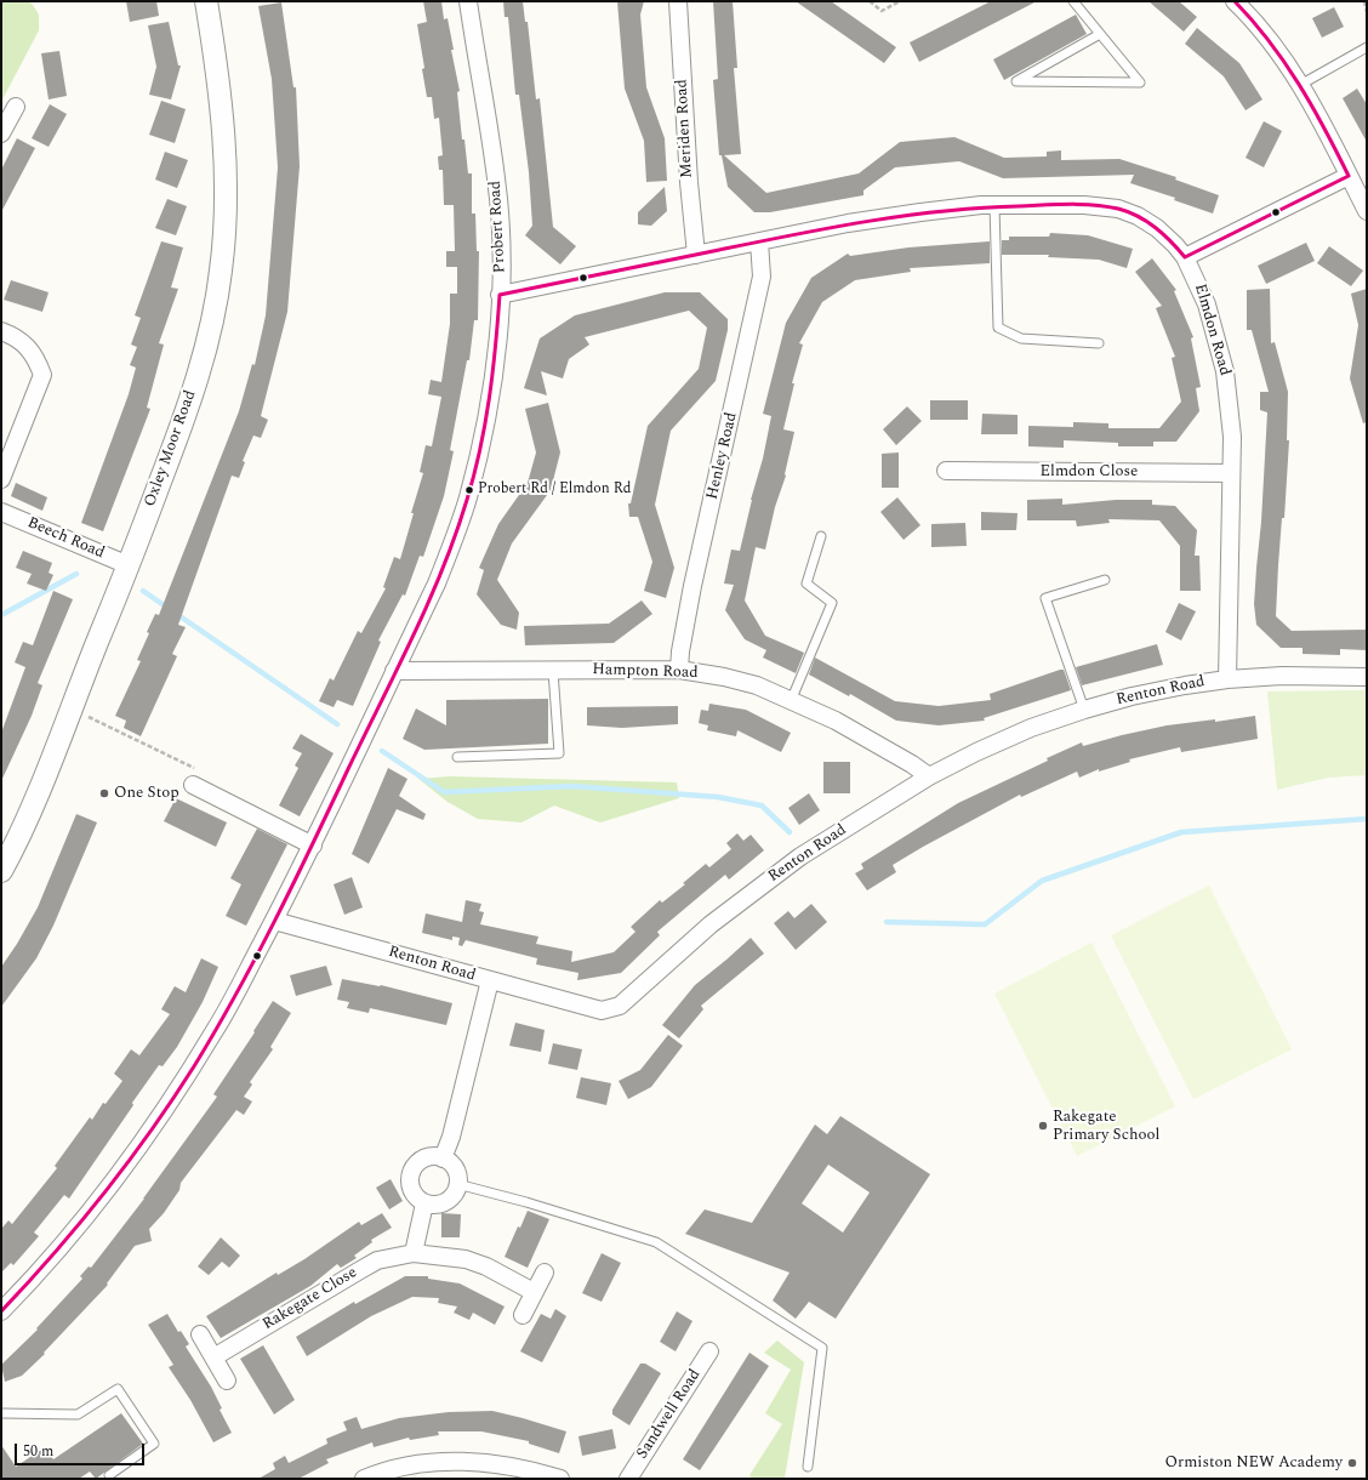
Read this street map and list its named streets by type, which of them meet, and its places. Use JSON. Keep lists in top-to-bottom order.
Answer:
{
  "streets": {
    "street": [
      "Meriden Road",
      "Probert Road",
      "Elmdon Road",
      "Oxley Moor Road",
      "Henley Road",
      "Elmdon Close",
      "Beech Road",
      "Hampton Road",
      "Renton Road",
      "Rakegate Close",
      "Sandwell Road"
    ]
  },
  "crossings": [
    ["Meriden Road", "Elmdon Road"],
    ["Probert Road", "Elmdon Road"],
    ["Probert Road", "Hampton Road"],
    ["Probert Road", "Renton Road"],
    ["Elmdon Road", "Henley Road"],
    ["Elmdon Road", "Elmdon Close"],
    ["Elmdon Road", "Renton Road"],
    ["Oxley Moor Road", "Beech Road"],
    ["Henley Road", "Hampton Road"],
    ["Hampton Road", "Renton Road"]
  ],
  "places": [
    "Probert Rd / Elmdon Rd",
    "One Stop",
    "Rakegate Primary School",
    "Ormiston NEW Academy"
  ],
  "scale_bar": "50 m"
}
